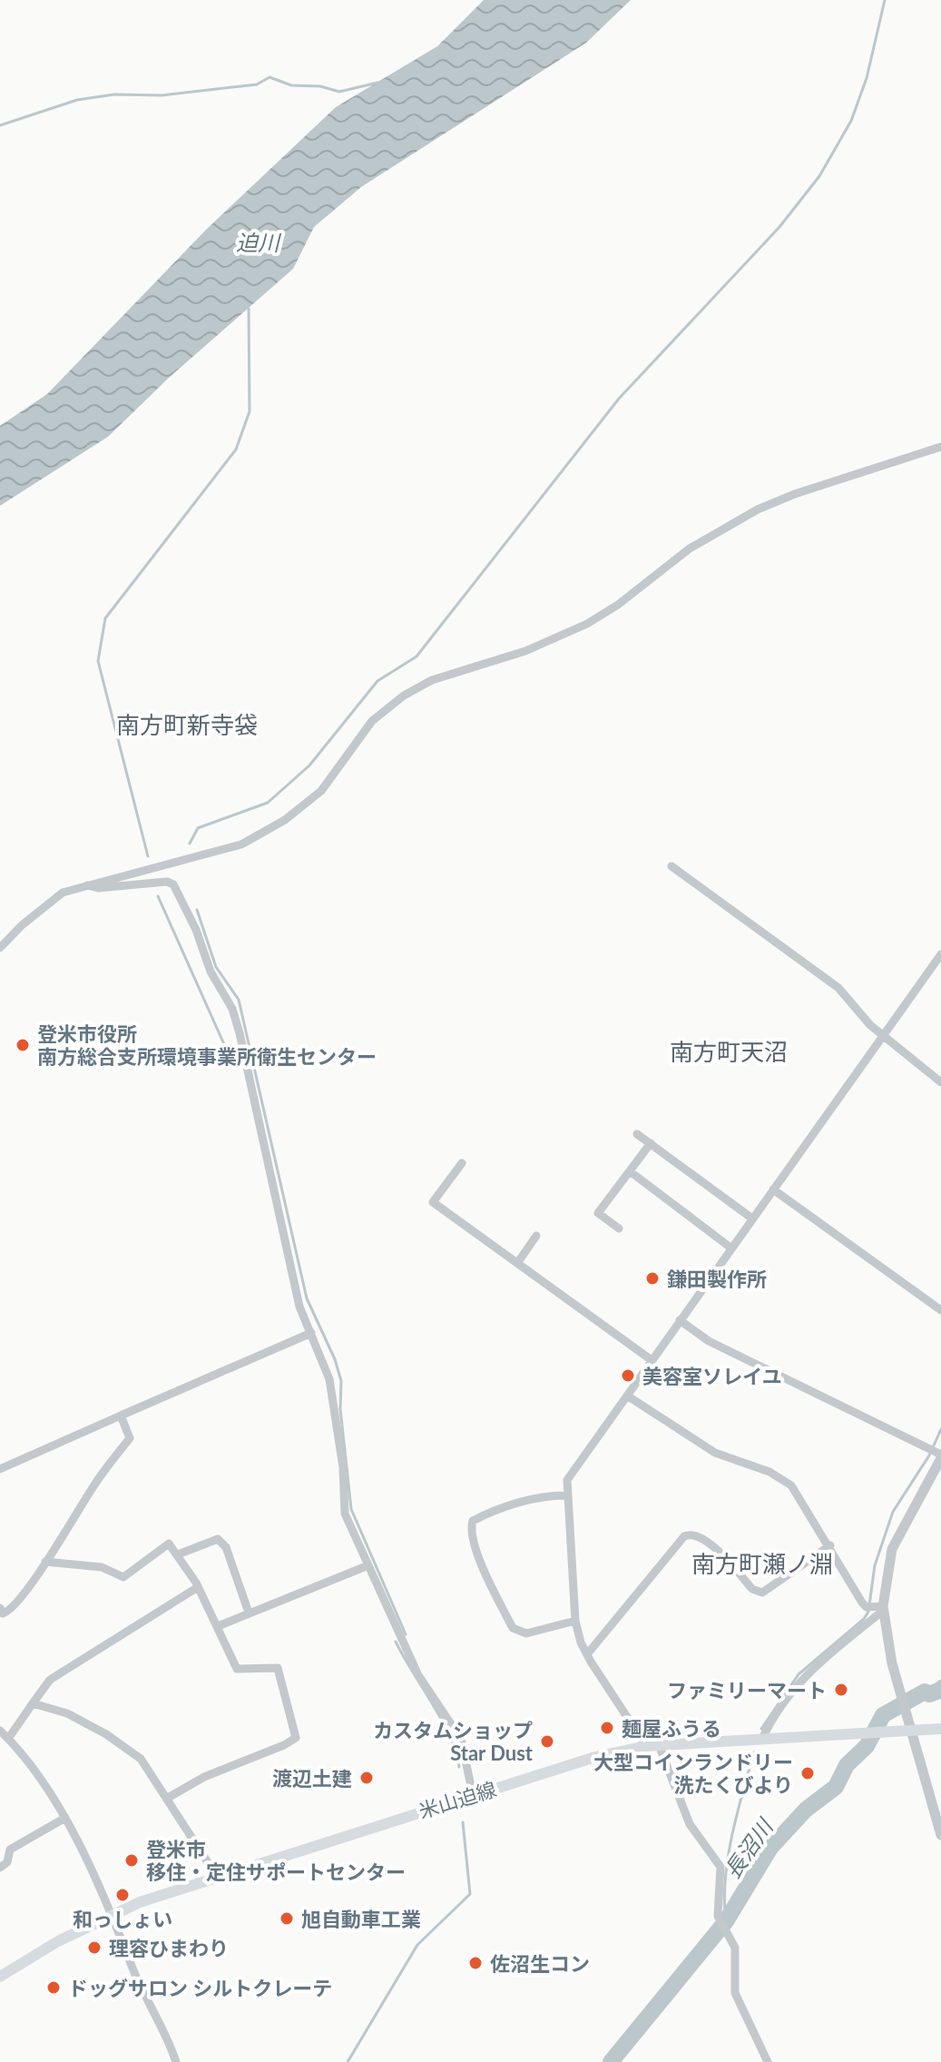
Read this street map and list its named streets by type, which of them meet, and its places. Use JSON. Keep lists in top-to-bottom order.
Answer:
{
  "streets": {
    "main road": ["米山迫線"]
  },
  "districts": ["南方町新寺袋", "南方町天沼", "南方町瀬ノ淵"],
  "water": ["迫川", "長沼川"],
  "places": [
    "登米市役所 南方総合支所環境事業所衛生センター",
    "鎌田製作所",
    "美容室ソレイユ",
    "ファミリーマート",
    "麺屋ふうる",
    "カスタムショップ Star Dust",
    "大型コインランドリー 洗たくびより",
    "渡辺土建",
    "登米市 移住・定住サポートセンター",
    "和っしょい",
    "旭自動車工業",
    "理容ひまわり",
    "佐沼生コン",
    "ドッグサロン シルトクレーテ"
  ]
}
